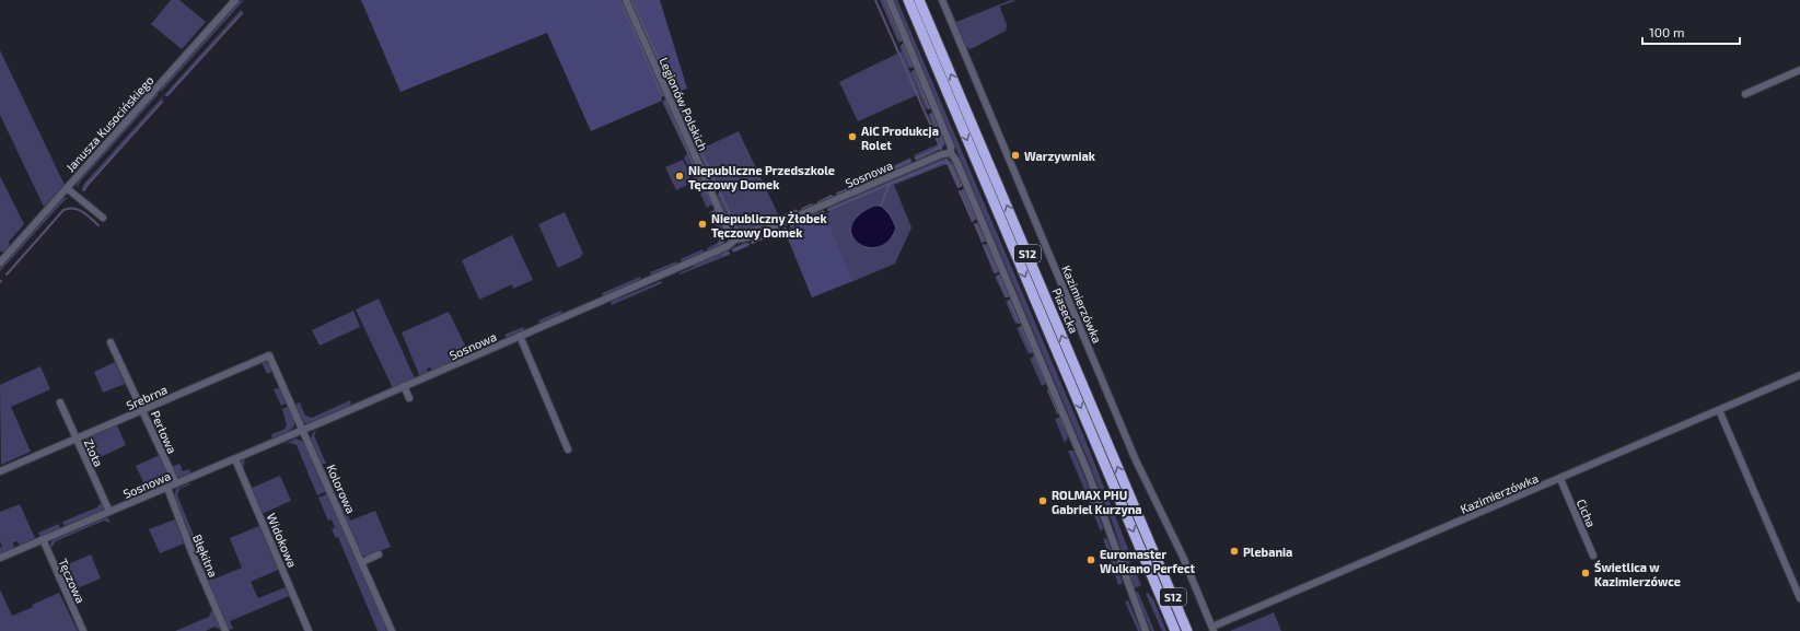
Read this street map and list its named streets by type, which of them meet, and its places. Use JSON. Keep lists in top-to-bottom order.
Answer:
{
  "streets": {
    "highway": ["S12", "Piasecka"],
    "street": [
      "Legionów Polskich",
      "Janusza Kusocińskiego",
      "Sosnowa",
      "Kazimierzówka",
      "Srebrna",
      "Perłowa",
      "Złota",
      "Kolorowa",
      "Cicha",
      "Widokowa",
      "Błękitna",
      "Tęczowa"
    ]
  },
  "crossings": [
    ["Legionów Polskich", "Sosnowa"],
    ["Sosnowa", "Perłowa"],
    ["Sosnowa", "Złota"],
    ["Sosnowa", "Kolorowa"],
    ["Sosnowa", "Widokowa"],
    ["Sosnowa", "Błękitna"],
    ["Sosnowa", "Tęczowa"],
    ["Kazimierzówka", "Cicha"],
    ["Srebrna", "Perłowa"],
    ["Srebrna", "Złota"],
    ["Srebrna", "Kolorowa"]
  ],
  "places": [
    "AiC Produkcja Rolet",
    "Warzywniak",
    "Niepubliczne Przedszkole Tęczowy Domek",
    "Niepubliczny Żłobek Tęczowy Domek",
    "ROLMAX PHU Gabriel Kurzyna",
    "Plebania",
    "Euromaster Wulkano Perfect",
    "Świetlica w Kazimierzówce"
  ],
  "scale_bar": "100 m"
}
